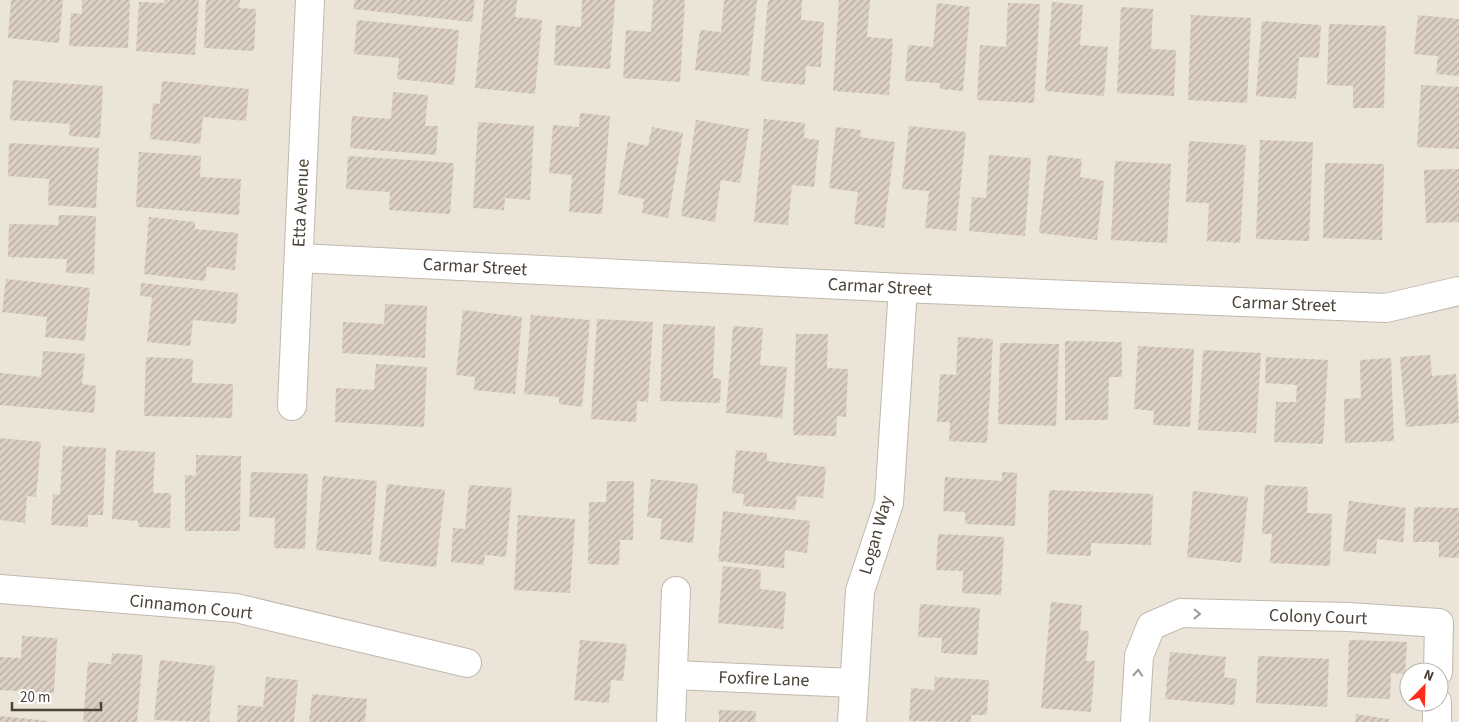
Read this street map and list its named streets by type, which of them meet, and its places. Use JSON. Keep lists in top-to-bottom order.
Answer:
{
  "streets": {
    "street": [
      "Etta Avenue",
      "Carmar Street",
      "Logan Way",
      "Cinnamon Court",
      "Colony Court",
      "Foxfire Lane"
    ]
  },
  "crossings": [
    ["Etta Avenue", "Carmar Street"],
    ["Carmar Street", "Logan Way"],
    ["Logan Way", "Foxfire Lane"]
  ],
  "scale_bar": "20 m",
  "north": "top right"
}
